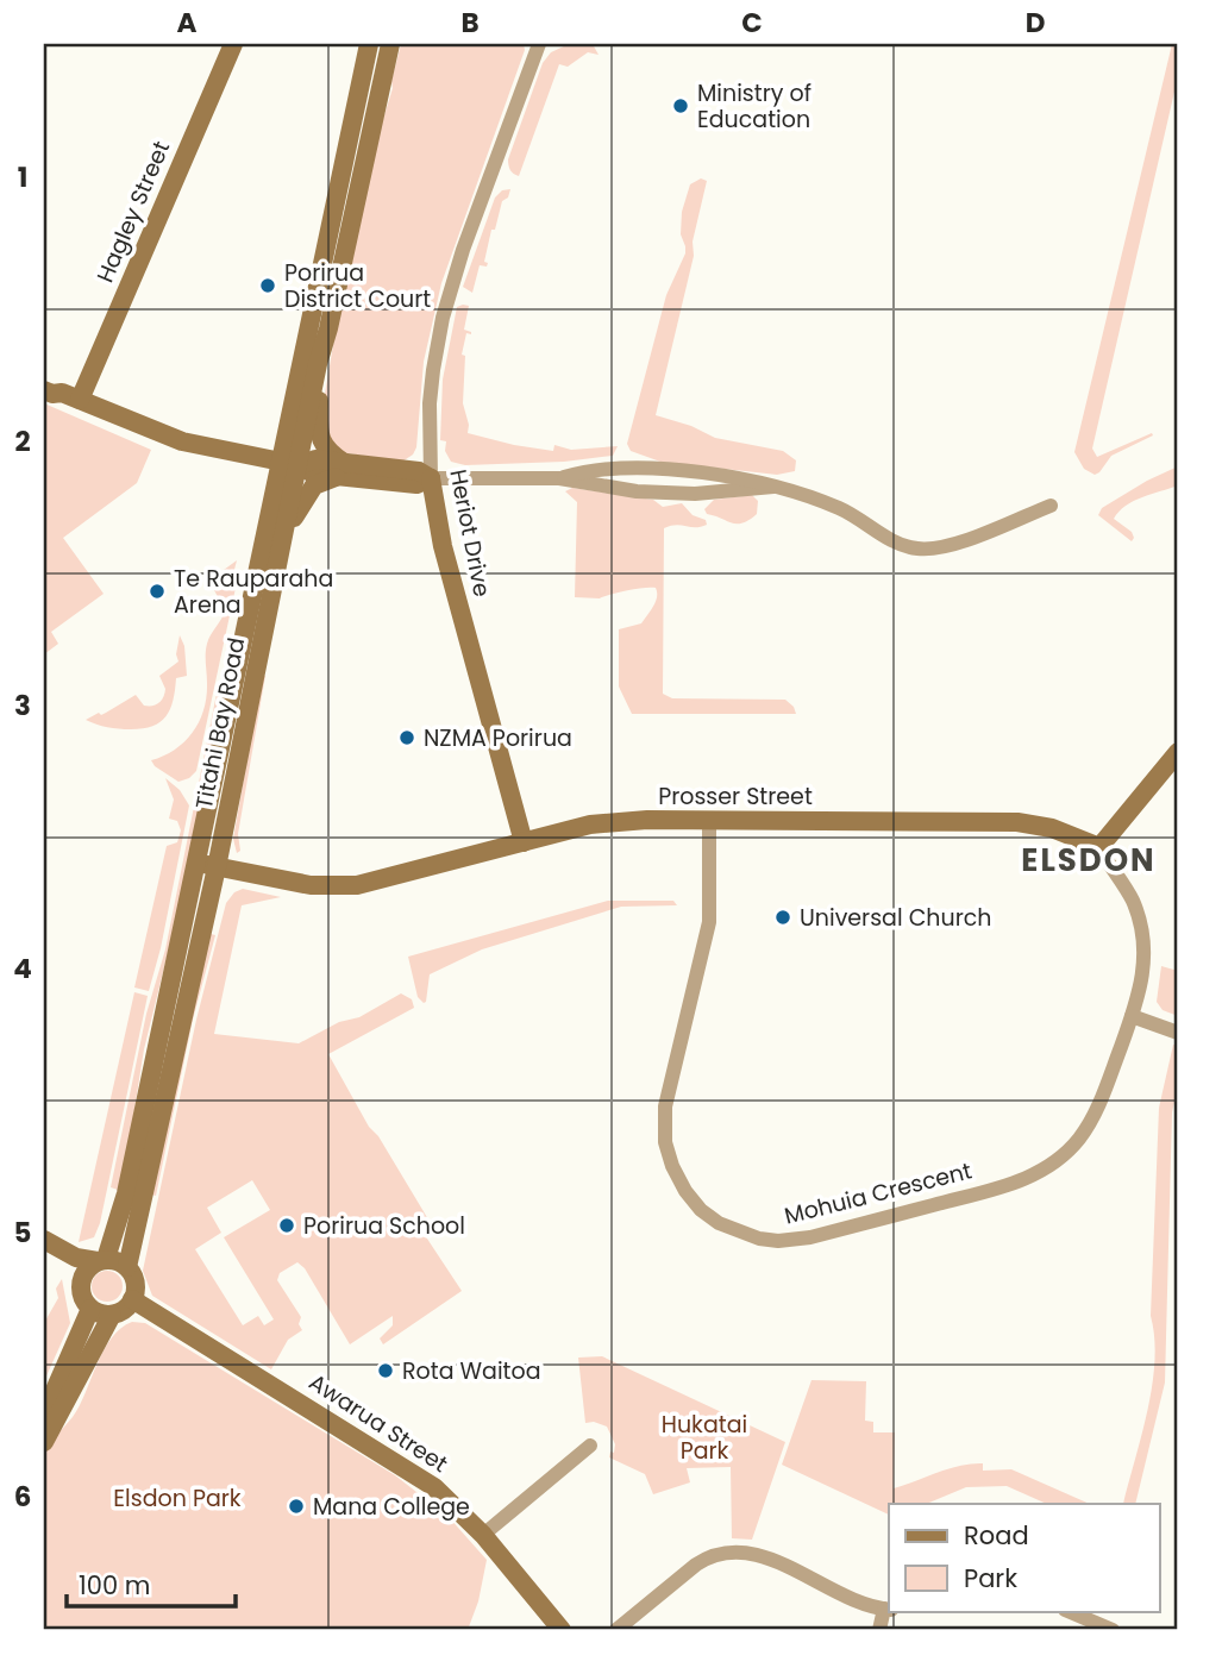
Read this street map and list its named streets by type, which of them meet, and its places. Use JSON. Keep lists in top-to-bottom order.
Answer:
{
  "streets": {
    "main road": [
      "Hagley Street",
      "Heriot Drive",
      "Titahi Bay Road",
      "Prosser Street",
      "Awarua Street"
    ],
    "street": ["Mohuia Crescent"]
  },
  "crossings": [
    ["Heriot Drive", "Prosser Street"],
    ["Titahi Bay Road", "Prosser Street"],
    ["Titahi Bay Road", "Awarua Street"],
    ["Prosser Street", "Mohuia Crescent"]
  ],
  "districts": ["ELSDON"],
  "parks": ["Hukatai Park", "Elsdon Park"],
  "places": [
    "Ministry of Education",
    "Porirua District Court",
    "Te Rauparaha Arena",
    "NZMA Porirua",
    "Universal Church",
    "Porirua School",
    "Rota Waitoa",
    "Mana College"
  ],
  "legend": ["Road", "Park"],
  "scale_bar": "100 m",
  "grid": {
    "columns": [
      "A",
      "B",
      "C",
      "D"
    ],
    "rows": [
      "1",
      "2",
      "3",
      "4",
      "5",
      "6"
    ]
  }
}
